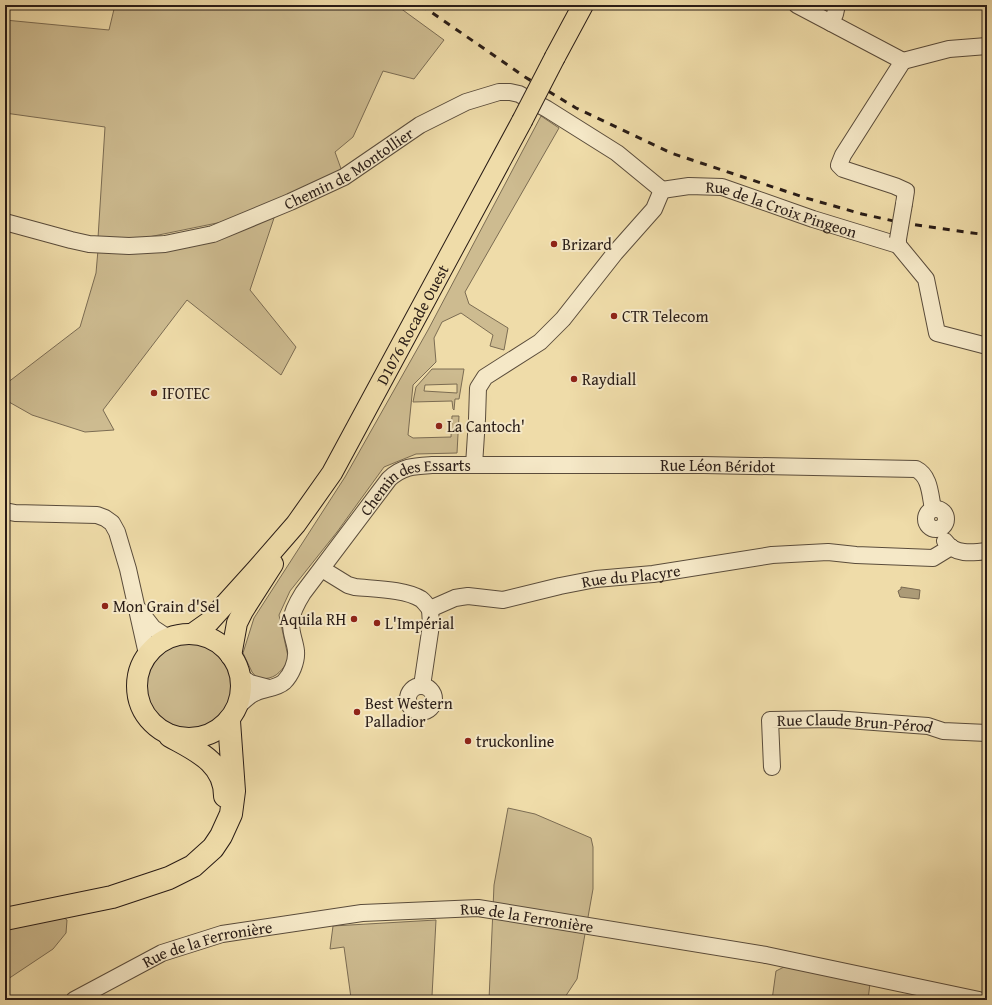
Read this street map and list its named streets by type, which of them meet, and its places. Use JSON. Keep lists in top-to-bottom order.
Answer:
{
  "streets": {
    "main road": ["D1076 Rocade Ouest"],
    "street": [
      "Chemin de Montollier",
      "Rue de la Croix Pingeon",
      "Rue Léon Béridot",
      "Chemin des Essarts",
      "Rue du Placyre",
      "Rue Claude Brun-Pérod",
      "Rue de la Ferronière"
    ]
  },
  "crossings": [
    ["Chemin de Montollier", "Rue de la Croix Pingeon"],
    ["Chemin de Montollier", "Chemin des Essarts"],
    ["Rue de la Croix Pingeon", "Chemin des Essarts"],
    ["Rue Léon Béridot", "Chemin des Essarts"],
    ["Rue Léon Béridot", "Rue du Placyre"]
  ],
  "places": [
    "Brizard",
    "CTR Telecom",
    "Raydiall",
    "IFOTEC",
    "La Cantoch'",
    "Mon Grain d'Sel",
    "Aquila RH",
    "L'Impérial",
    "Best Western Palladior",
    "truckonline"
  ]
}
